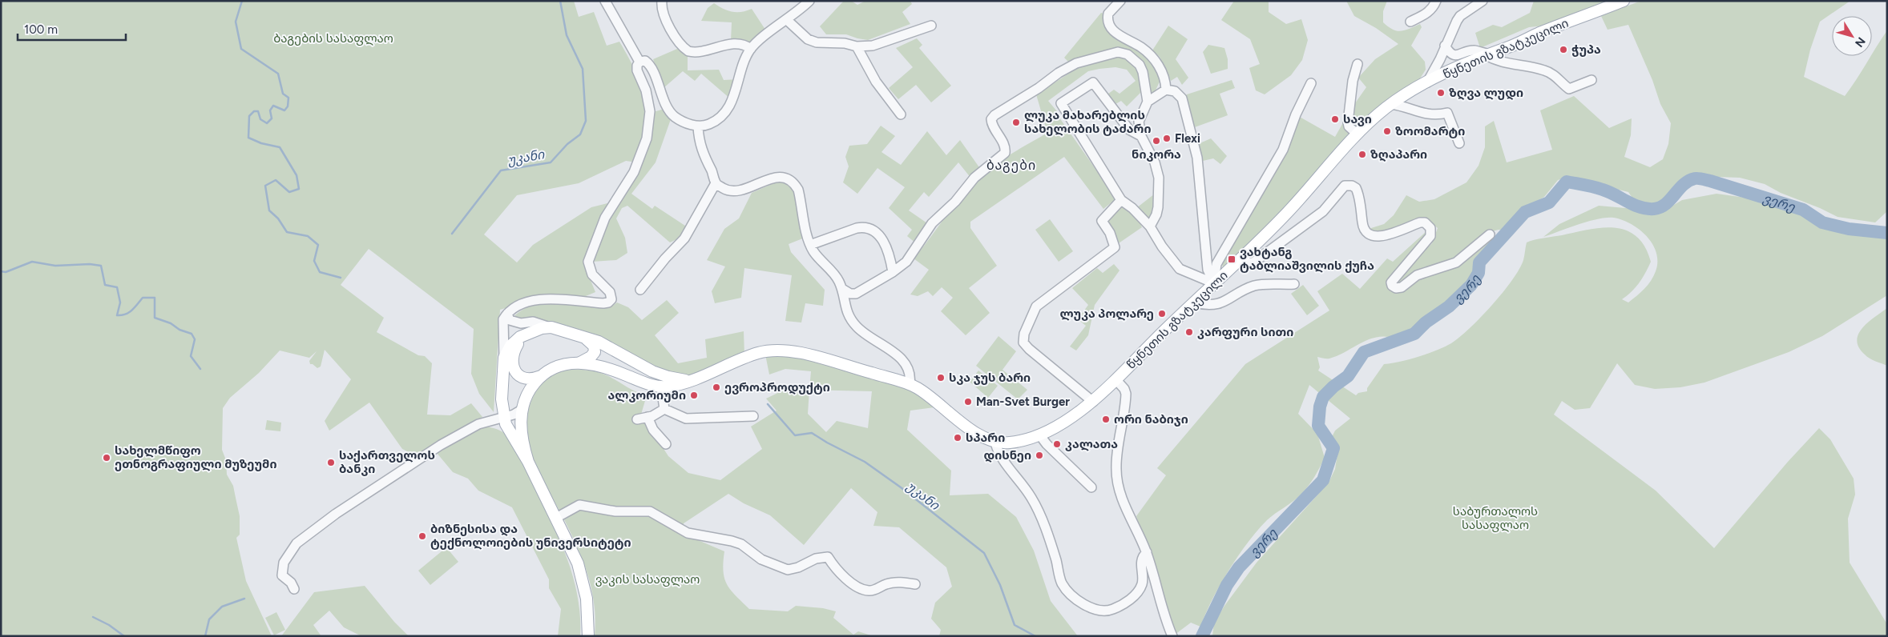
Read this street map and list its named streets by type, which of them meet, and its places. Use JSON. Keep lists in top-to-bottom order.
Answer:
{
  "streets": {
    "main road": ["წყნეთის გზატკეცილი"]
  },
  "districts": ["ბაგები"],
  "water": ["უკანი", "ვერე"],
  "parks": ["ბაგების სასაფლაო", "საბურთალოს სასაფლაო", "ვაკის სასაფლაო"],
  "places": {
    "other": [
      "ჭუპა",
      "ზღვა ლუდი",
      "სავი",
      "ლუკა მახარებლის სახელობის ტაძარი",
      "ზოომარტი",
      "Flexi",
      "ნიკორა",
      "ზღაპარი",
      "ლუკა პოლარე",
      "კარფური სითი",
      "სკა ჯუს ბარი",
      "ევროპროდუქტი",
      "ალკორიუმი",
      "Man-Svet Burger",
      "ორი ნაბიჯი",
      "სპარი",
      "კალათა",
      "დისნეი",
      "სახელმწიფო ეთნოგრაფიული მუზეუმი",
      "საქართველოს ბანკი",
      "ბიზნესისა და ტექნოლოიების უნივერსიტეტი"
    ],
    "transit": ["ვახტანგ ტაბლიაშვილის ქუჩა"]
  },
  "scale_bar": "100 m",
  "north": "bottom right"
}
